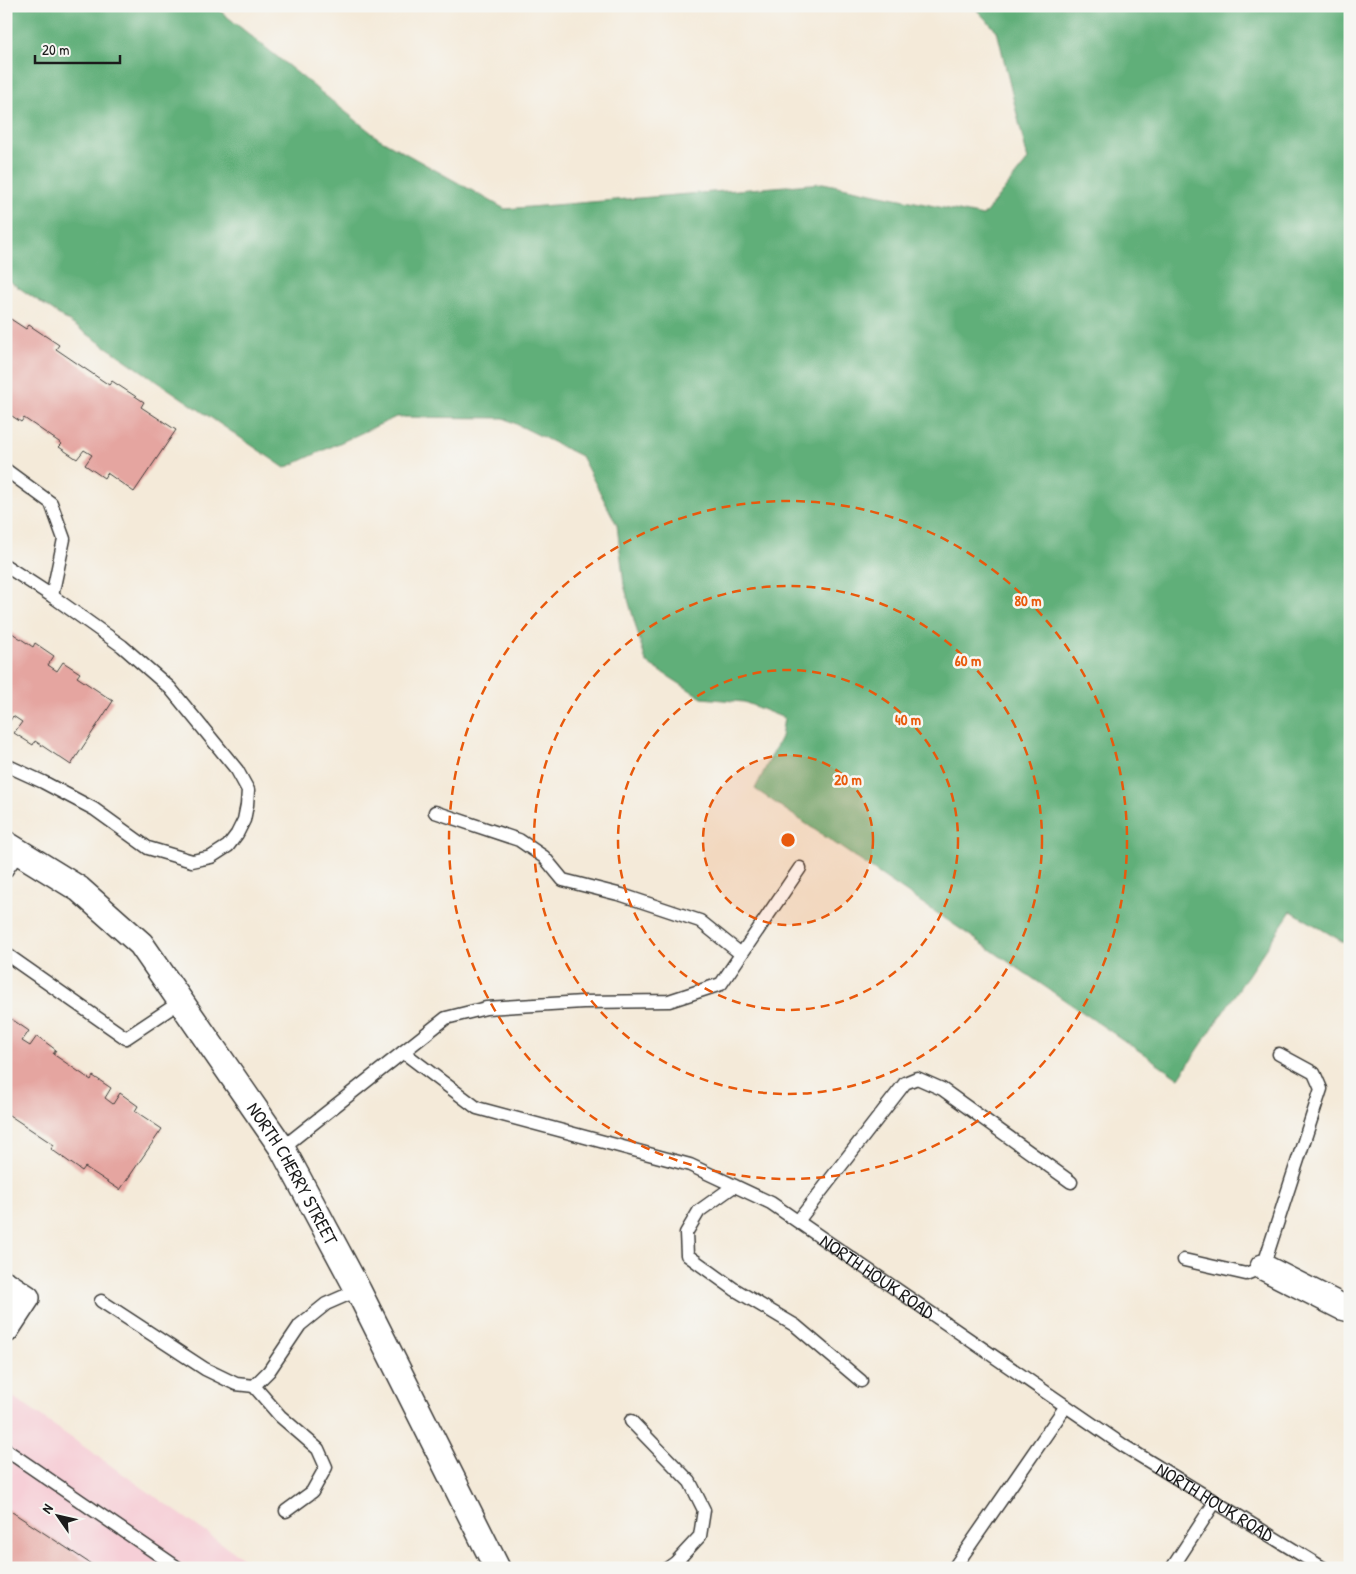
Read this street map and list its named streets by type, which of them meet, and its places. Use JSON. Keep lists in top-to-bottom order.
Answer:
{
  "streets": {
    "street": ["NORTH CHERRY STREET"],
    "lane": ["NORTH HOUK ROAD"]
  },
  "scale_bar": "20 m",
  "north": "top left",
  "rings": [
    "80 m",
    "60 m",
    "40 m",
    "20 m"
  ]
}
